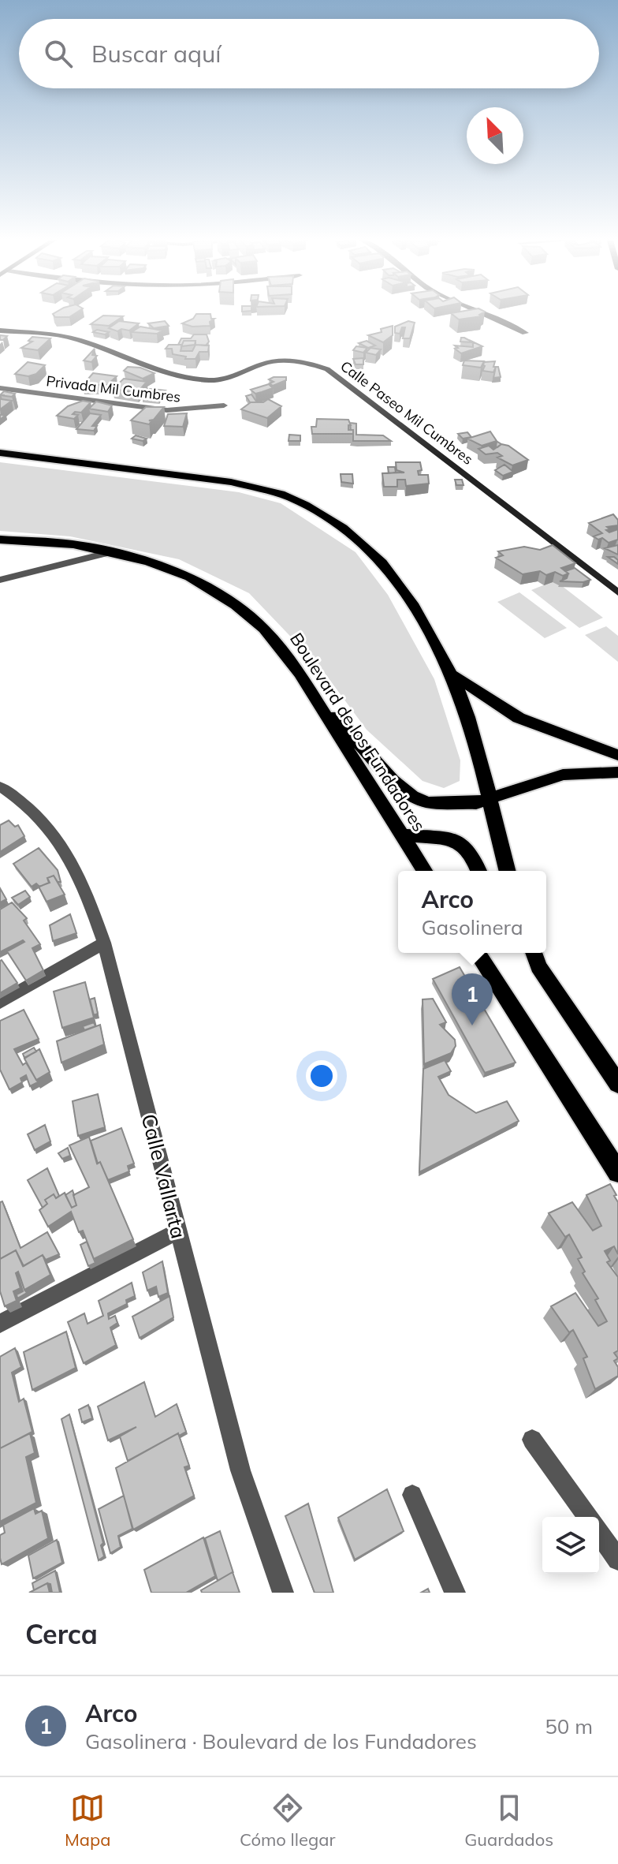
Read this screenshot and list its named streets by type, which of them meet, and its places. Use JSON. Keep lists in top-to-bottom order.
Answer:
{
  "streets": {
    "main road": ["Boulevard de los Fundadores"],
    "street": ["Privada Mil Cumbres", "Calle Paseo Mil Cumbres", "Calle Vallarta"]
  },
  "north": "top left",
  "page": {
    "search": "Buscar aquí",
    "popup": ["Arco", "Gasolinera"],
    "pins": "1",
    "heading": "Cerca",
    "list": [
      {
        "mark": "1",
        "name": "Arco",
        "note": "Gasolinera · Boulevard de los Fundadores",
        "value": "50 m"
      }
    ],
    "nav": ["Mapa", "Cómo llegar", "Guardados"]
  }
}
